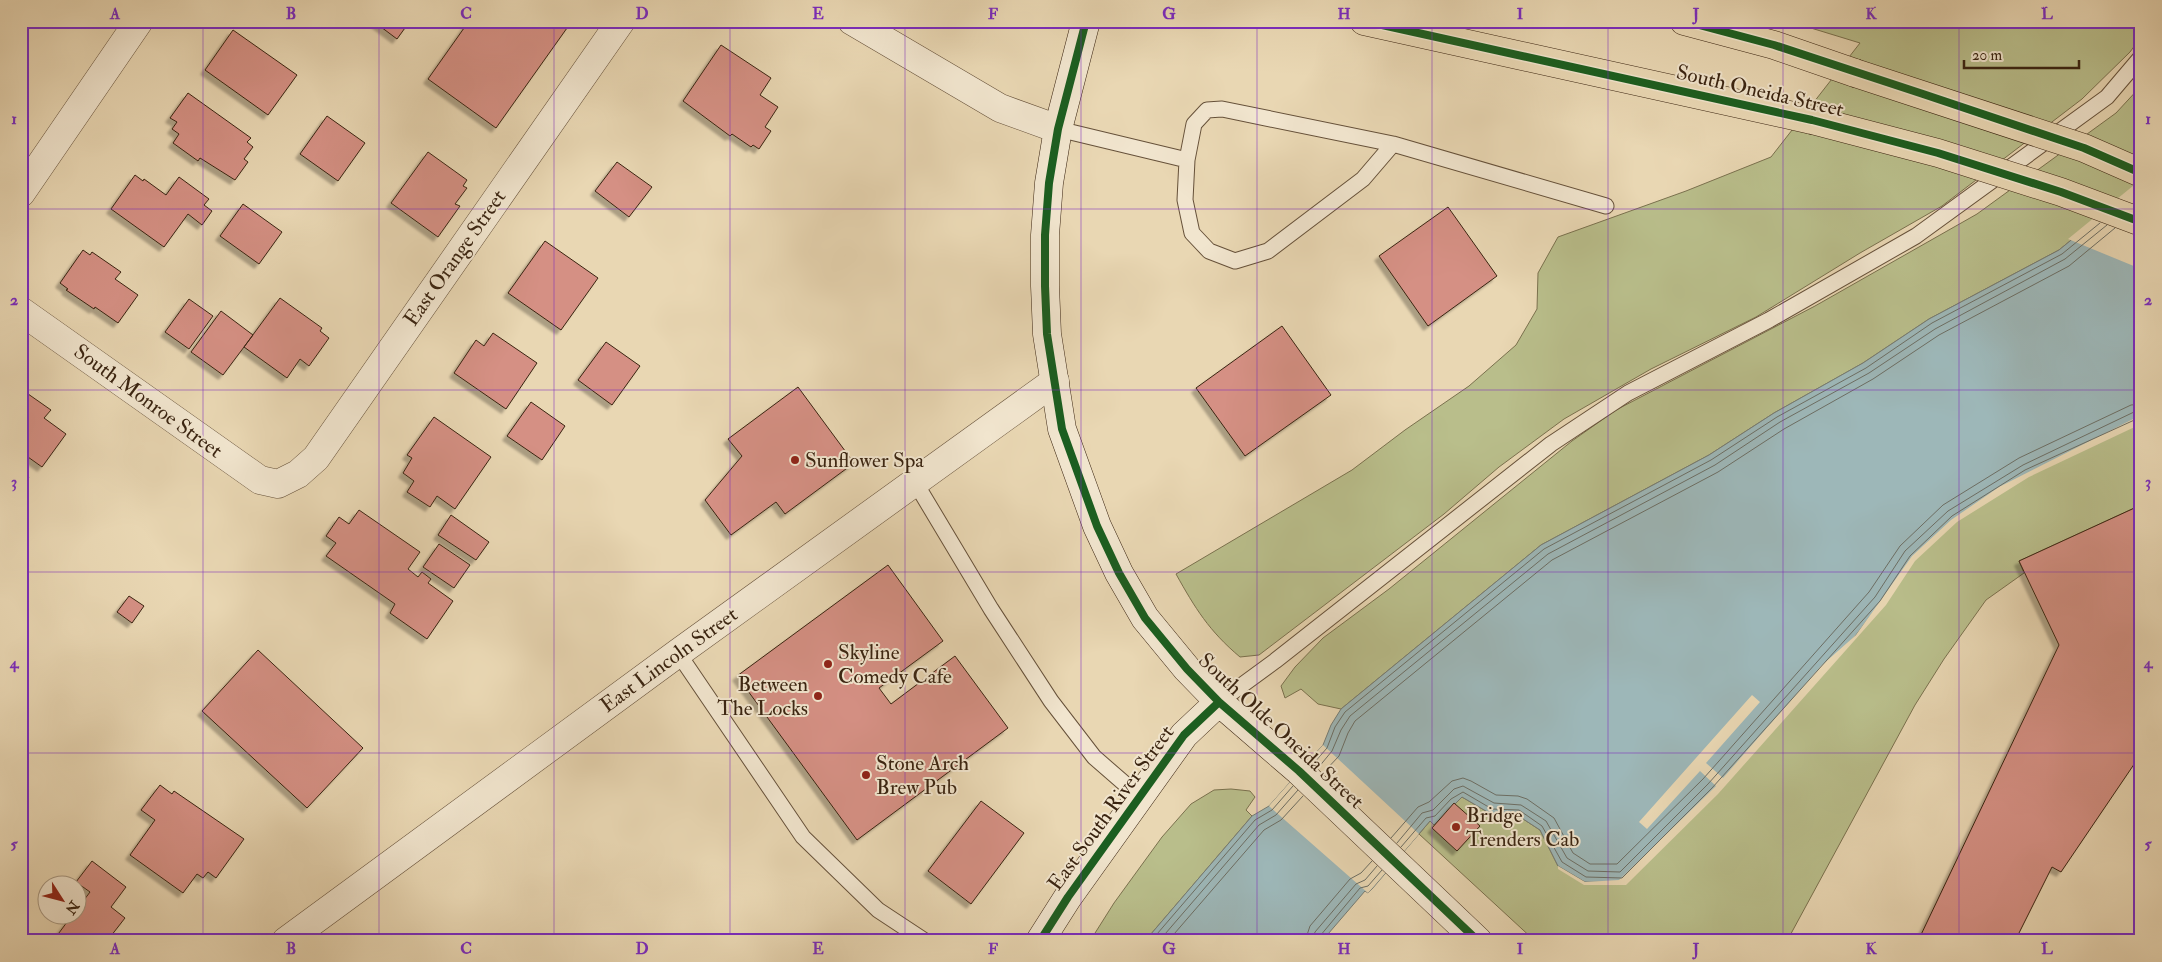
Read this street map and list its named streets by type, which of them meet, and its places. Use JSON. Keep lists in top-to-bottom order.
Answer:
{
  "streets": {
    "main road": ["South Oneida Street"],
    "street": [
      "East Orange Street",
      "South Monroe Street",
      "East Lincoln Street",
      "South Olde Oneida Street",
      "East South River Street"
    ]
  },
  "crossings": [
    ["East Orange Street", "South Monroe Street"],
    ["East Lincoln Street", "South Olde Oneida Street"],
    ["South Olde Oneida Street", "East South River Street"]
  ],
  "places": [
    "Sunflower Spa",
    "Skyline Comedy Cafe",
    "Between The Locks",
    "Stone Arch Brew Pub",
    "Bridge Trenders Cab"
  ],
  "scale_bar": "20 m",
  "north": "bottom right",
  "grid": {
    "columns": [
      "A",
      "B",
      "C",
      "D",
      "E",
      "F",
      "G",
      "H",
      "I",
      "J",
      "K",
      "L"
    ],
    "rows": [
      "1",
      "2",
      "3",
      "4",
      "5"
    ]
  }
}
